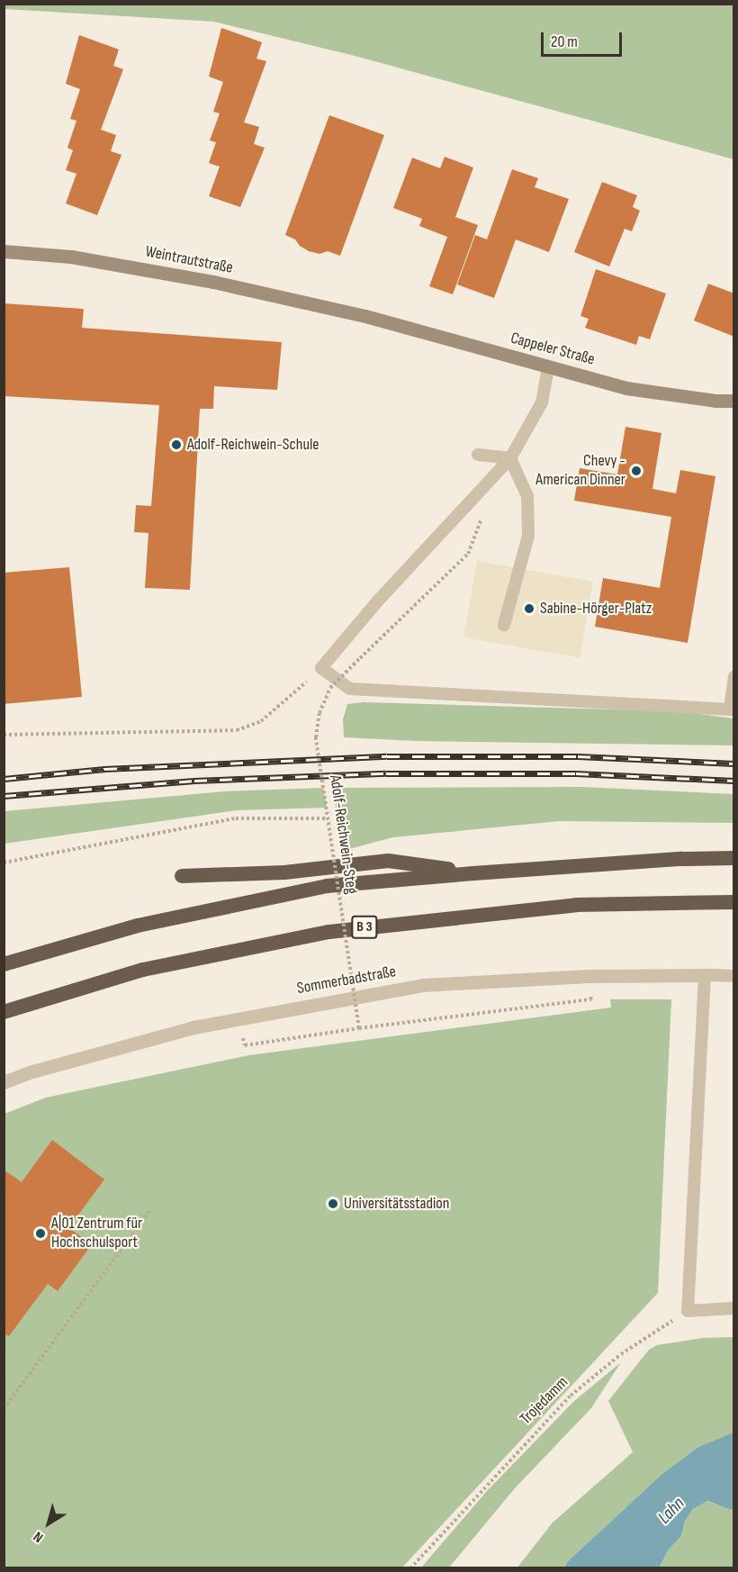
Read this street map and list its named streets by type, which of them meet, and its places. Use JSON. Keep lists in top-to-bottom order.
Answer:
{
  "streets": {
    "highway": ["B 3"],
    "main road": ["Weintrautstraße", "Cappeler Straße"],
    "street": ["Sommerbadstraße"],
    "path": ["Adolf-Reichwein-Steg", "Trojedamm"]
  },
  "crossings": [
    ["Weintrautstraße", "Cappeler Straße"]
  ],
  "water": ["Lahn"],
  "places": [
    "Adolf-Reichwein-Schule",
    "Chevy - American Dinner",
    "Sabine-Hörger-Platz",
    "Universitätsstadion",
    "A|01 Zentrum für Hochschulsport"
  ],
  "scale_bar": "20 m",
  "north": "bottom left"
}
